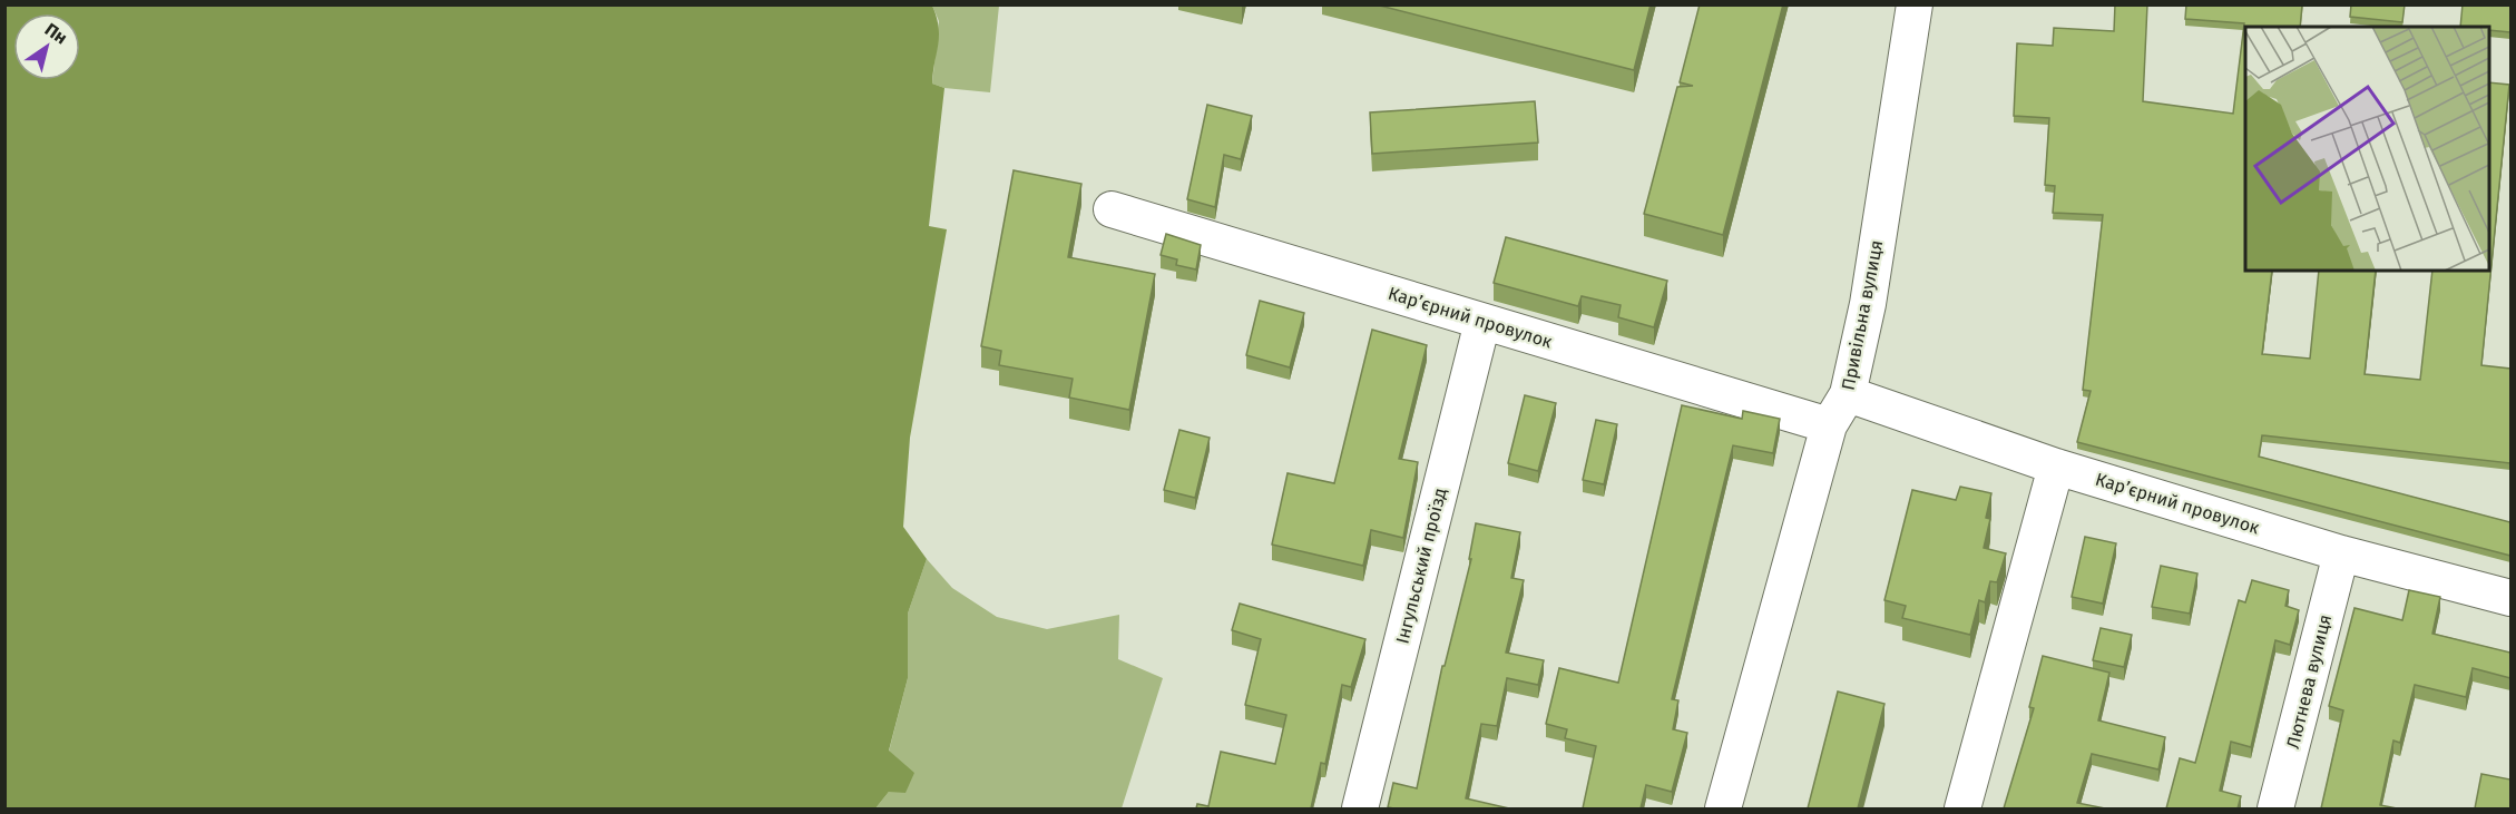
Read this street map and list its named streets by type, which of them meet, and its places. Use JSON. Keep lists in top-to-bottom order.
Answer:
{
  "streets": {
    "street": [
      "Привільна вулиця",
      "Карʼєрний провулок",
      "Інгульський проїзд",
      "Лютнева вулиця"
    ]
  },
  "crossings": [
    ["Привільна вулиця", "Карʼєрний провулок"],
    ["Карʼєрний провулок", "Інгульський проїзд"],
    ["Карʼєрний провулок", "Лютнева вулиця"]
  ],
  "north": "top right"
}
